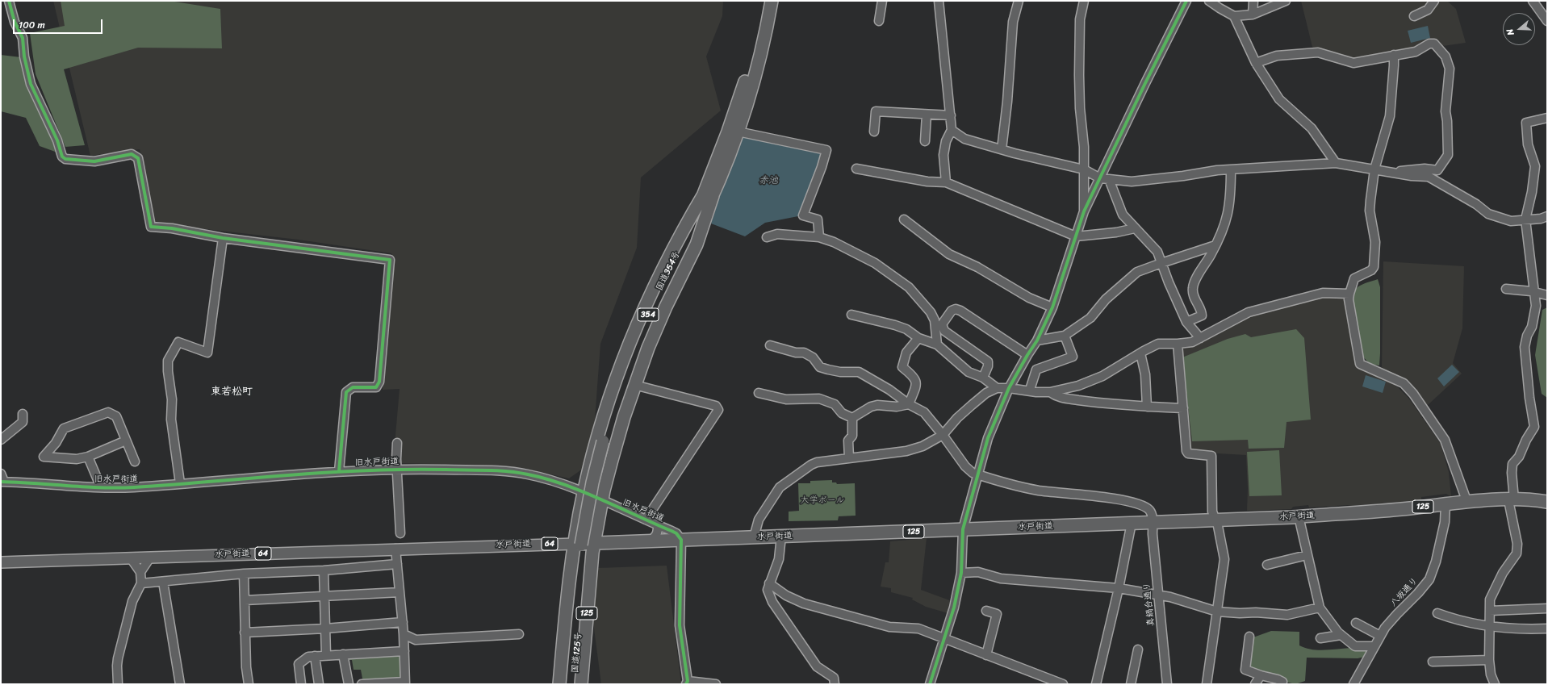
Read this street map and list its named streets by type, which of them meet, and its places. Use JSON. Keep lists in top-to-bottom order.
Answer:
{
  "streets": {
    "highway": [
      "国道354号",
      "354",
      "125",
      "水戸街道",
      "国道125号"
    ],
    "main road": ["64"],
    "street": ["旧水戸街道", "八坂通り", "真鍋台通り"]
  },
  "crossings": [
    ["国道354号", "125"],
    ["国道354号", "水戸街道"],
    ["国道354号", "国道125号"],
    ["旧水戸街道", "水戸街道"],
    ["125", "水戸街道"],
    ["125", "国道125号"],
    ["水戸街道", "八坂通り"],
    ["水戸街道", "真鍋台通り"],
    ["水戸街道", "国道125号"]
  ],
  "districts": ["東若松町"],
  "water": ["赤池"],
  "parks": ["大学ボール"],
  "scale_bar": "100 m",
  "north": "left"
}
